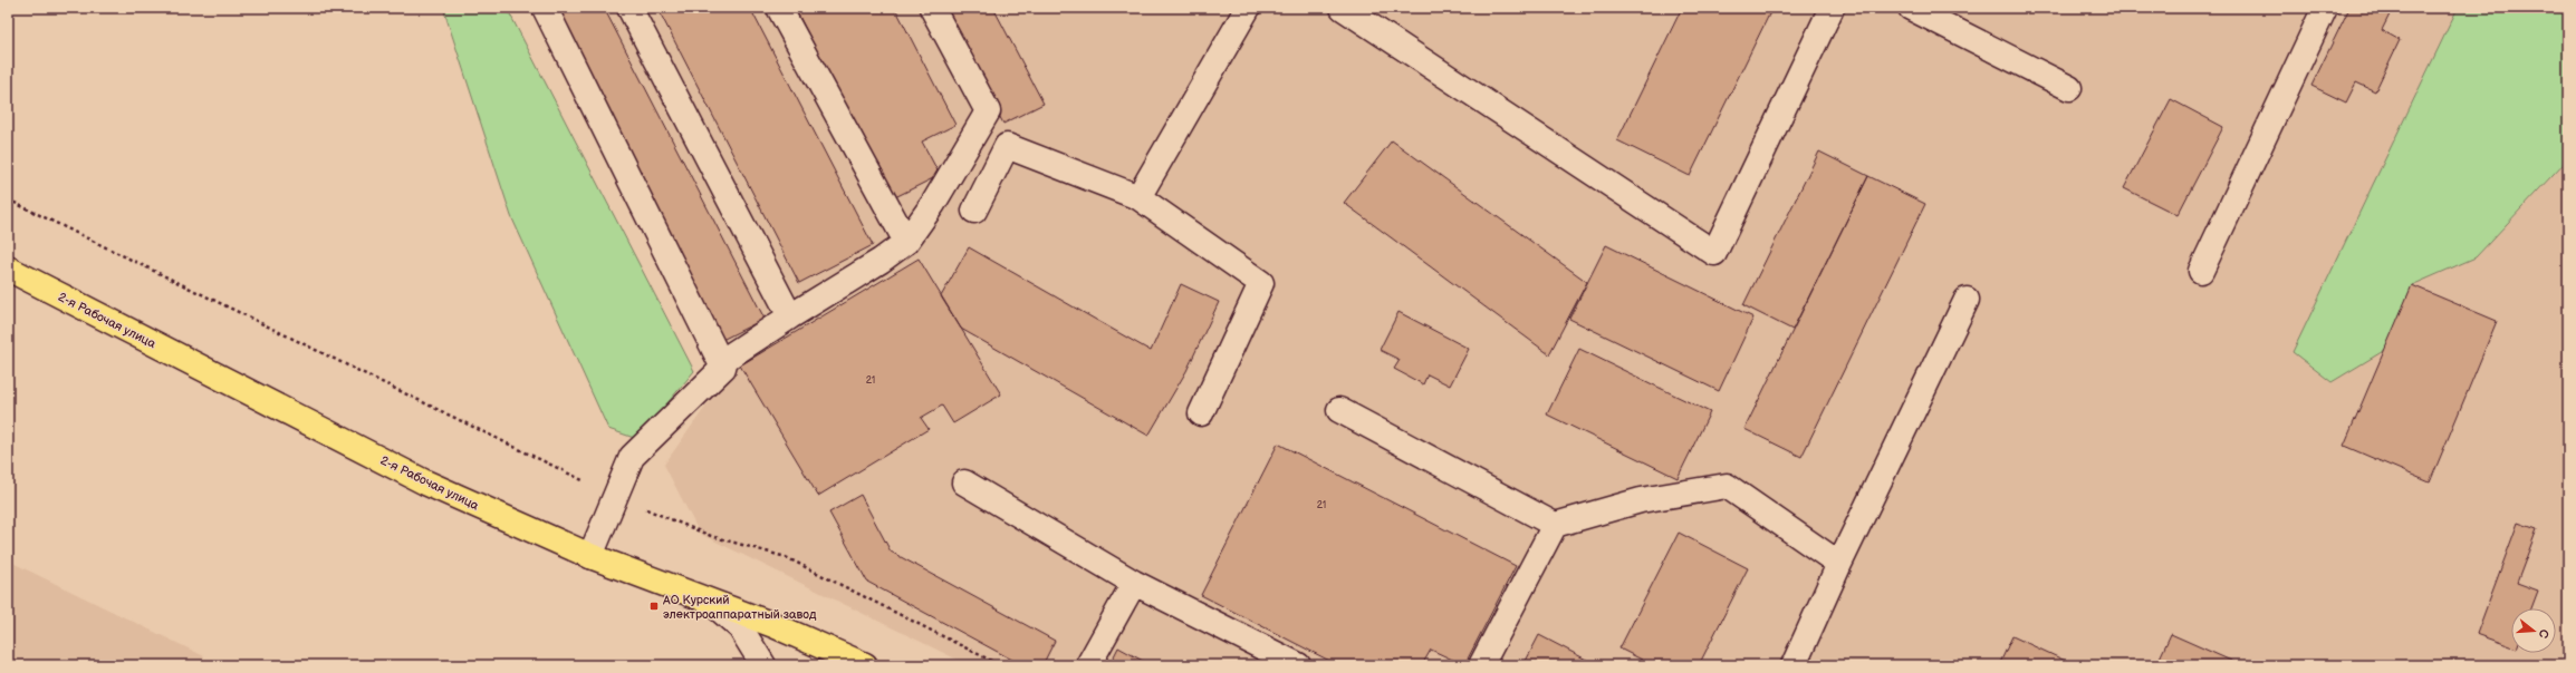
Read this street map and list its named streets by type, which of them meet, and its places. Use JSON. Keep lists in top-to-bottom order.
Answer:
{
  "streets": {
    "main road": ["2-я Рабочая улица"]
  },
  "places": {
    "transit": ["АО Курский электроаппаратный завод"]
  },
  "house_numbers": ["21", "21"],
  "north": "right"
}
